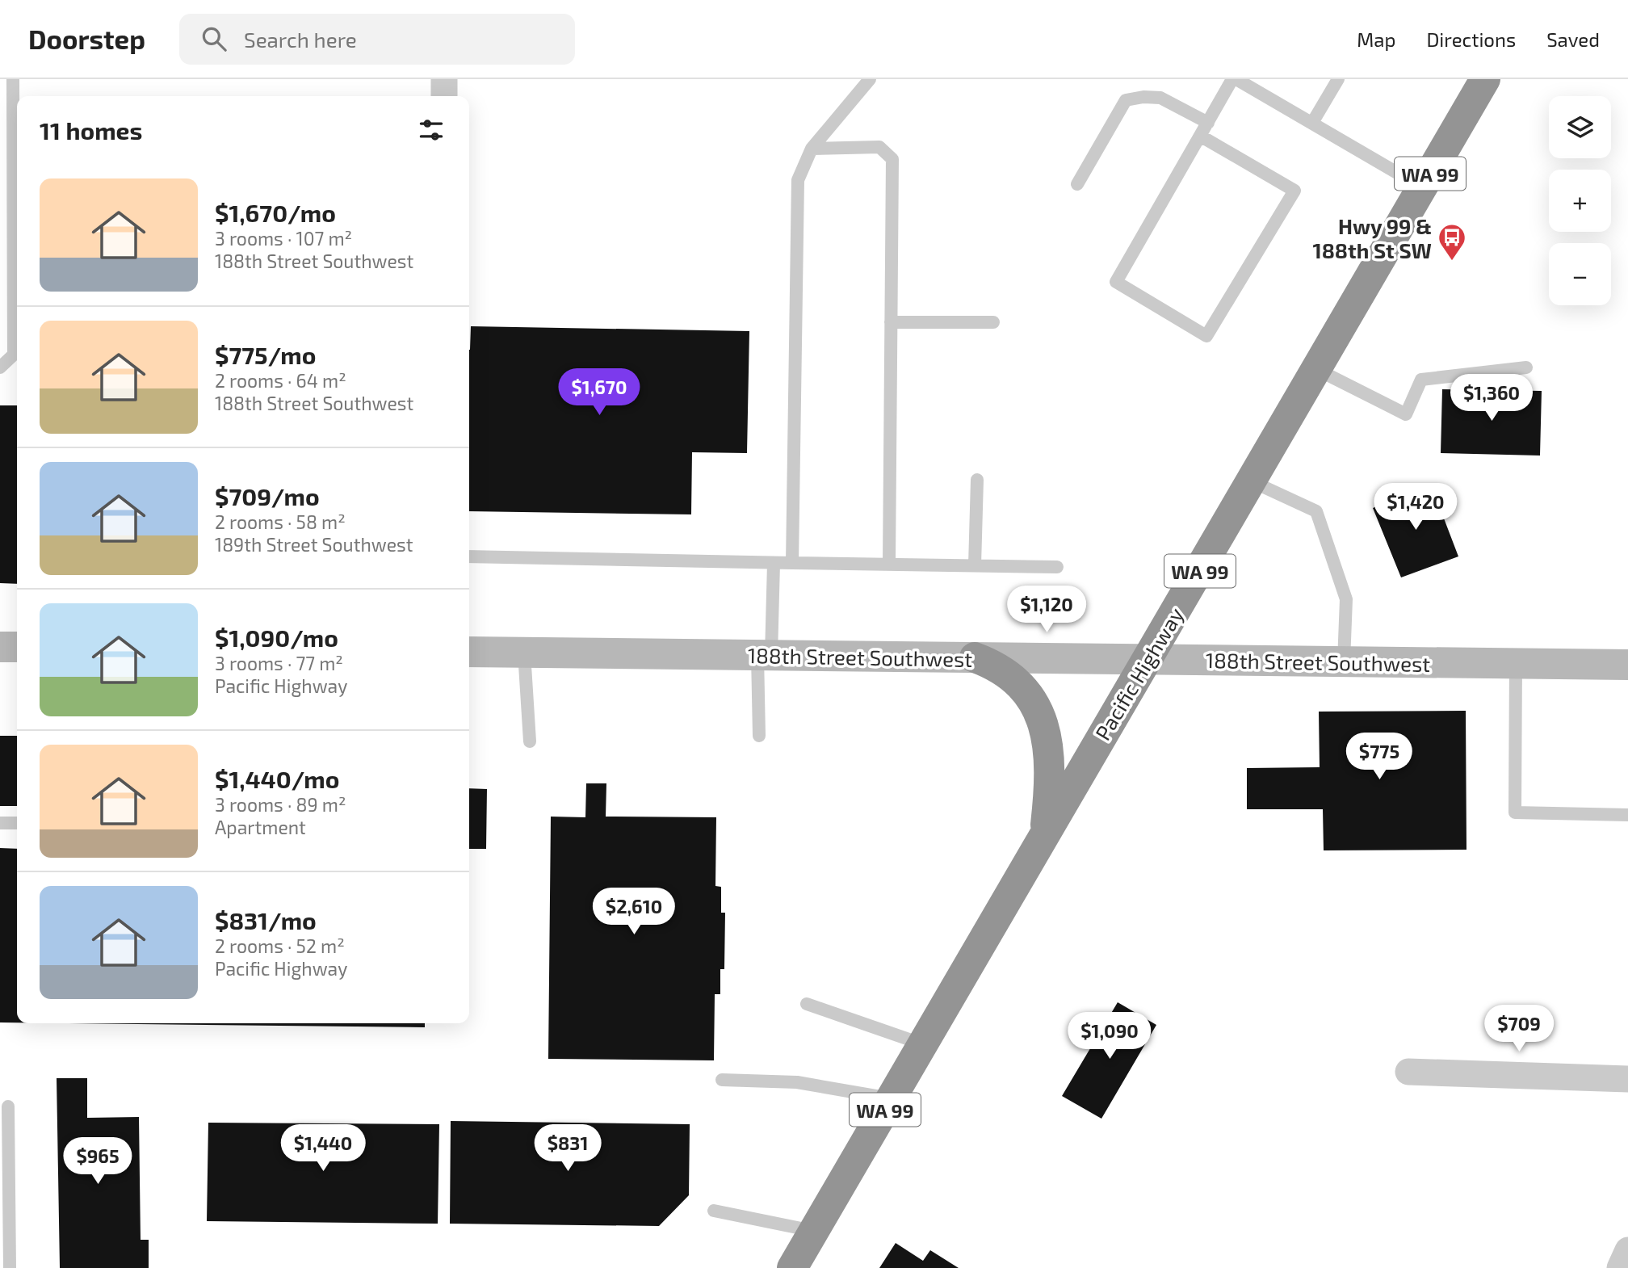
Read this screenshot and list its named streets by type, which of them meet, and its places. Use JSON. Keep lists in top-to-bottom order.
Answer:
{
  "streets": {
    "highway": ["WA 99", "Pacific Highway"],
    "street": ["188th Street Southwest"]
  },
  "crossings": [
    ["188th Street Southwest", "Pacific Highway"]
  ],
  "places": {
    "bus stop": ["Hwy 99 & 188th St SW"]
  },
  "page": {
    "header": "Doorstep",
    "search": "Search here",
    "nav": ["Map", "Directions", "Saved"],
    "map_buttons": ["+", "−"],
    "heading": "11 homes",
    "list": [
      {
        "name": "$1,670/mo",
        "note": "3 rooms · 107 m² · 188th Street Southwest"
      },
      {
        "name": "$775/mo",
        "note": "2 rooms · 64 m² · 188th Street Southwest"
      },
      {
        "name": "$709/mo",
        "note": "2 rooms · 58 m² · 189th Street Southwest"
      },
      {
        "name": "$1,090/mo",
        "note": "3 rooms · 77 m² · Pacific Highway"
      },
      {
        "name": "$1,440/mo",
        "note": "3 rooms · 89 m² · Apartment"
      },
      {
        "name": "$831/mo",
        "note": "2 rooms · 52 m² · Pacific Highway"
      }
    ],
    "price": [
      "$1,670",
      "$1,360",
      "$1,420",
      "$1,120",
      "$775",
      "$2,610",
      "$709",
      "$1,090",
      "$1,440",
      "$831",
      "$965"
    ]
  }
}
